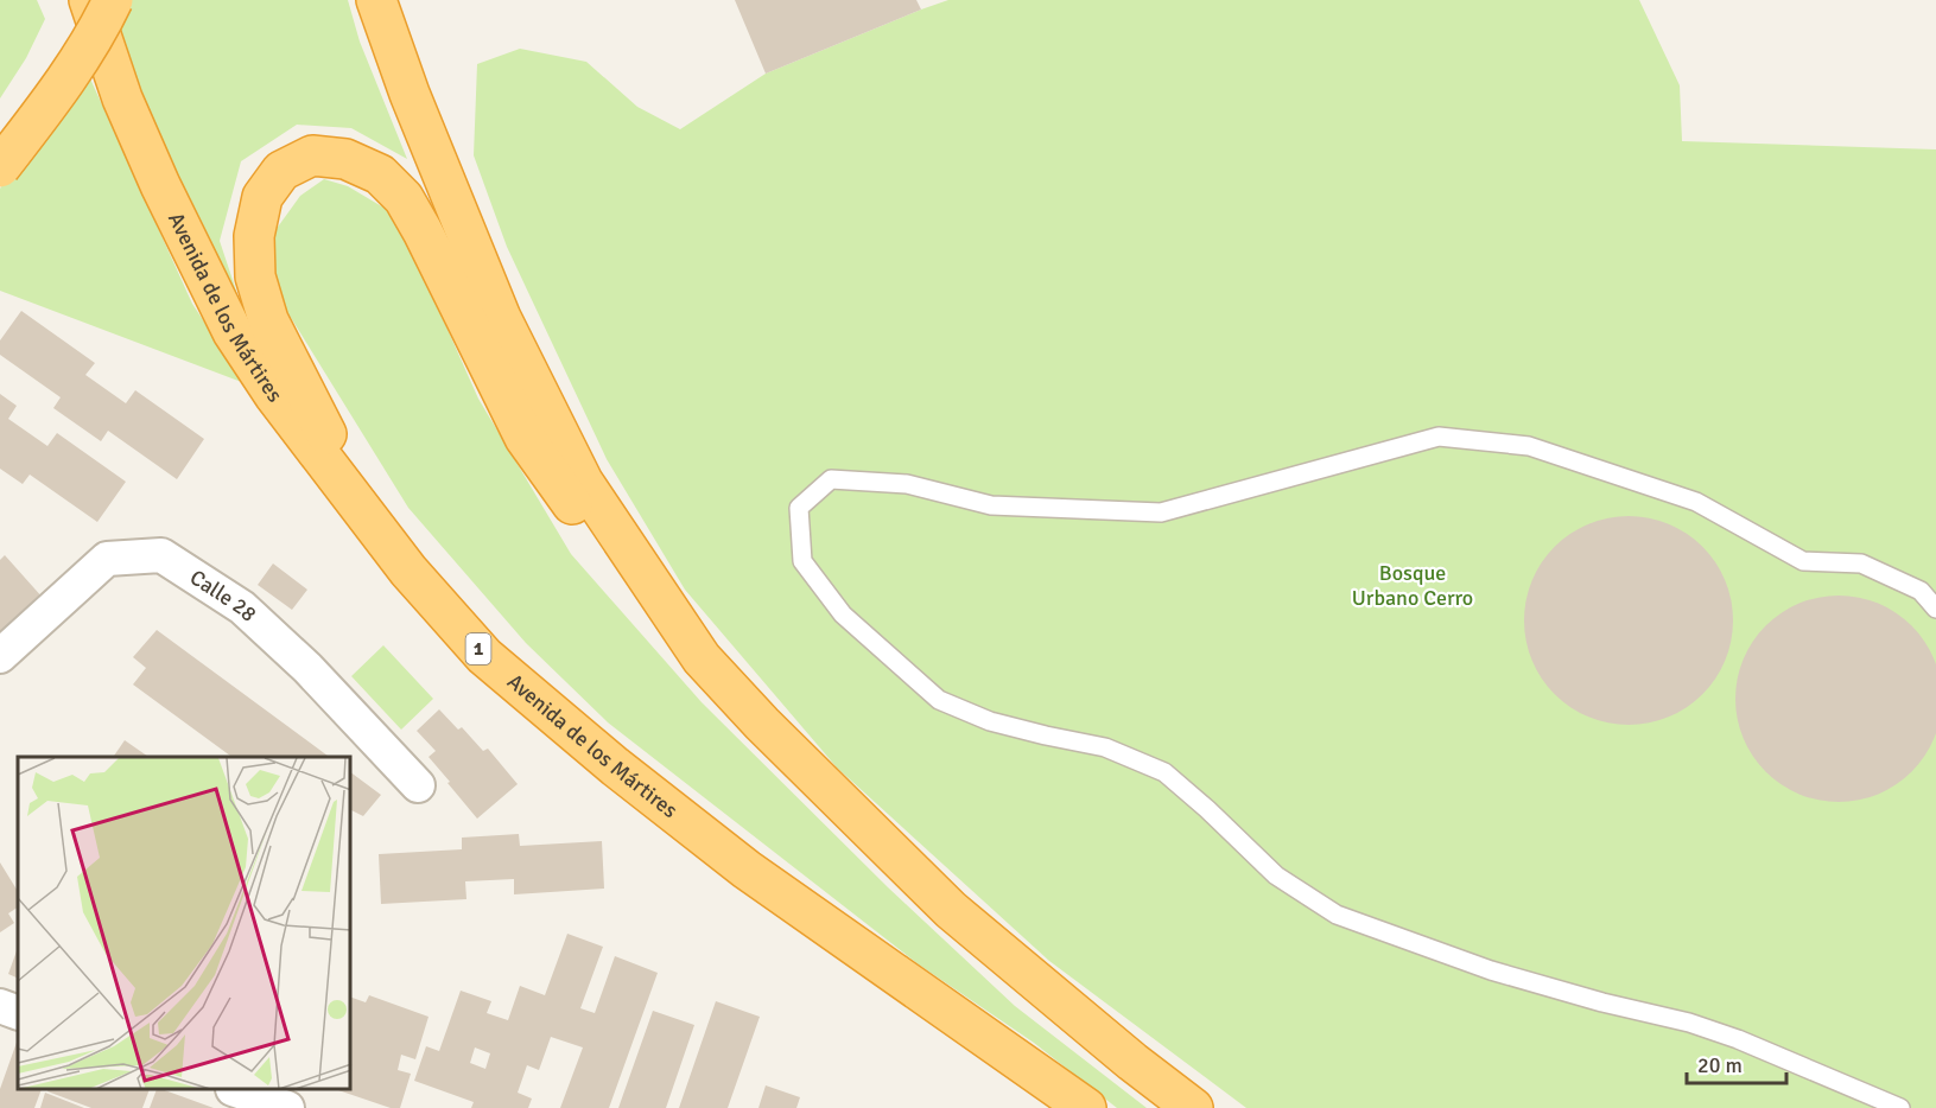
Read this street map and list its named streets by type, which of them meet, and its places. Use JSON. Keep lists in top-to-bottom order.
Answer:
{
  "streets": {
    "highway": ["Avenida de los Mártires", "1"],
    "street": ["Calle 28"]
  },
  "parks": ["Bosque Urbano Cerro"],
  "scale_bar": "20 m"
}
